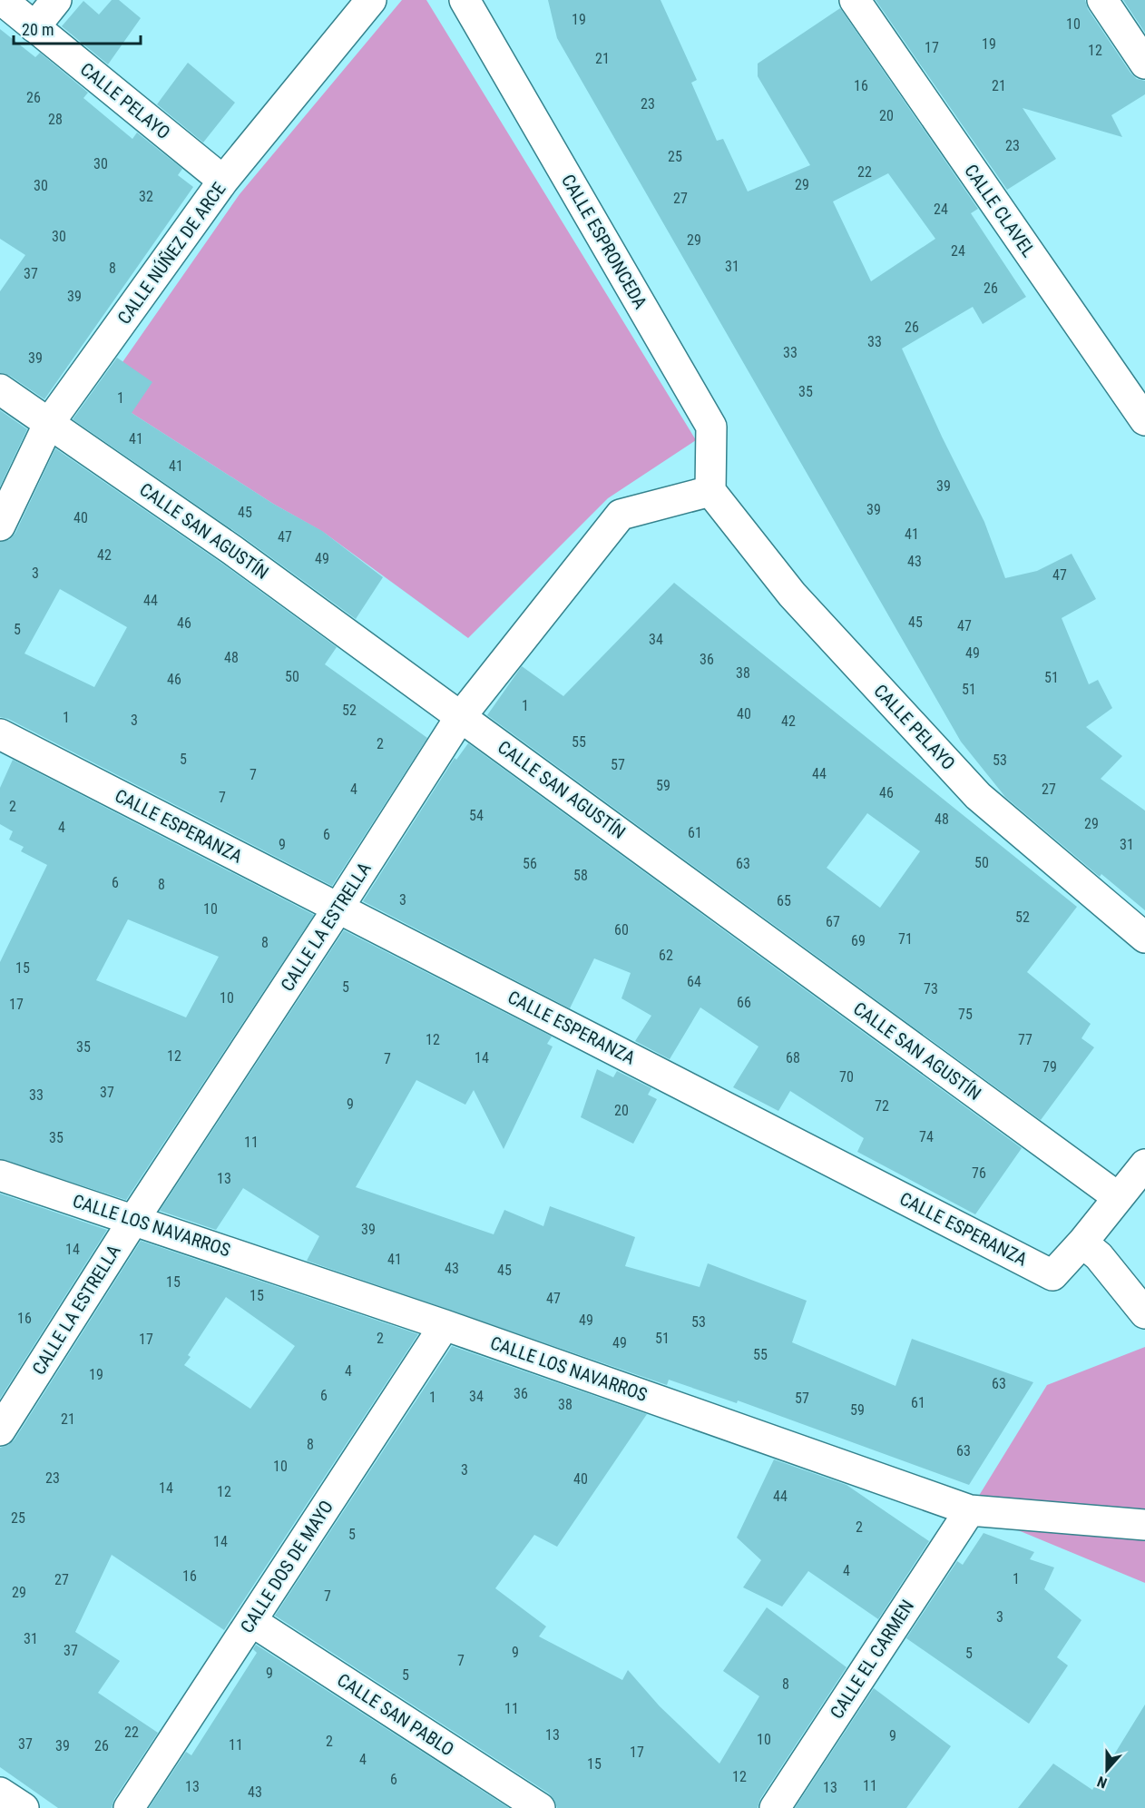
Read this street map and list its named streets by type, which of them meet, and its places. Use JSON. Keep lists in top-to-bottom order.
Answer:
{
  "streets": {
    "street": [
      "CALLE PELAYO",
      "CALLE CLAVEL",
      "CALLE ESPRONCEDA",
      "CALLE NÚÑEZ DE ARCE",
      "CALLE SAN AGUSTÍN",
      "CALLE ESPERANZA",
      "CALLE LA ESTRELLA",
      "CALLE LOS NAVARROS",
      "CALLE DOS DE MAYO",
      "CALLE EL CARMEN",
      "CALLE SAN PABLO"
    ]
  },
  "crossings": [
    ["CALLE PELAYO", "CALLE ESPRONCEDA"],
    ["CALLE PELAYO", "CALLE NÚÑEZ DE ARCE"],
    ["CALLE PELAYO", "CALLE LA ESTRELLA"],
    ["CALLE ESPRONCEDA", "CALLE LA ESTRELLA"],
    ["CALLE NÚÑEZ DE ARCE", "CALLE SAN AGUSTÍN"],
    ["CALLE SAN AGUSTÍN", "CALLE ESPERANZA"],
    ["CALLE SAN AGUSTÍN", "CALLE LA ESTRELLA"],
    ["CALLE ESPERANZA", "CALLE LA ESTRELLA"],
    ["CALLE LA ESTRELLA", "CALLE LOS NAVARROS"],
    ["CALLE LOS NAVARROS", "CALLE DOS DE MAYO"],
    ["CALLE LOS NAVARROS", "CALLE EL CARMEN"],
    ["CALLE DOS DE MAYO", "CALLE SAN PABLO"]
  ],
  "house_numbers": [
    "19",
    "10",
    "19",
    "17",
    "12",
    "21",
    "16",
    "21",
    "26",
    "23",
    "20",
    "28",
    "23",
    "25",
    "30",
    "22",
    "29",
    "30",
    "32",
    "27",
    "24",
    "30",
    "29",
    "24",
    "31",
    "8",
    "37",
    "26",
    "39",
    "26",
    "33",
    "33",
    "39",
    "35",
    "1",
    "41",
    "41",
    "39",
    "39",
    "45",
    "40",
    "41",
    "47",
    "42",
    "49",
    "43",
    "3",
    "47",
    "44",
    "45",
    "46",
    "47",
    "5",
    "34",
    "49",
    "48",
    "36",
    "38",
    "50",
    "51",
    "46",
    "51",
    "1",
    "52",
    "40",
    "1",
    "3",
    "42",
    "55",
    "2",
    "5",
    "53",
    "57",
    "44",
    "7",
    "59",
    "4",
    "27",
    "46",
    "7",
    "2",
    "54",
    "48",
    "29",
    "4",
    "61",
    "6",
    "9",
    "31",
    "50",
    "56",
    "63",
    "58",
    "6",
    "8",
    "3",
    "65",
    "10",
    "52",
    "67",
    "60",
    "71",
    "69",
    "8",
    "62",
    "15",
    "64",
    "5",
    "73",
    "10",
    "66",
    "17",
    "75",
    "12",
    "77",
    "35",
    "12",
    "14",
    "68",
    "7",
    "79",
    "70",
    "37",
    "33",
    "9",
    "72",
    "20",
    "74",
    "35",
    "11",
    "76",
    "13",
    "39",
    "14",
    "41",
    "43",
    "45",
    "15",
    "15",
    "47",
    "16",
    "49",
    "53",
    "2",
    "51",
    "17",
    "49",
    "55",
    "4",
    "19",
    "63",
    "36",
    "6",
    "34",
    "1",
    "57",
    "61",
    "38",
    "59",
    "21",
    "8",
    "63",
    "10",
    "3",
    "23",
    "40",
    "14",
    "12",
    "44",
    "25",
    "2",
    "5",
    "14",
    "4",
    "16",
    "1",
    "27",
    "29",
    "7",
    "3",
    "31",
    "37",
    "9",
    "5",
    "7",
    "9",
    "5",
    "8",
    "11",
    "22",
    "13",
    "9",
    "10",
    "2",
    "37",
    "11",
    "39",
    "26",
    "17",
    "4",
    "15",
    "12",
    "6",
    "11",
    "13",
    "13",
    "43"
  ],
  "scale_bar": "20 m",
  "north": "bottom"
}
